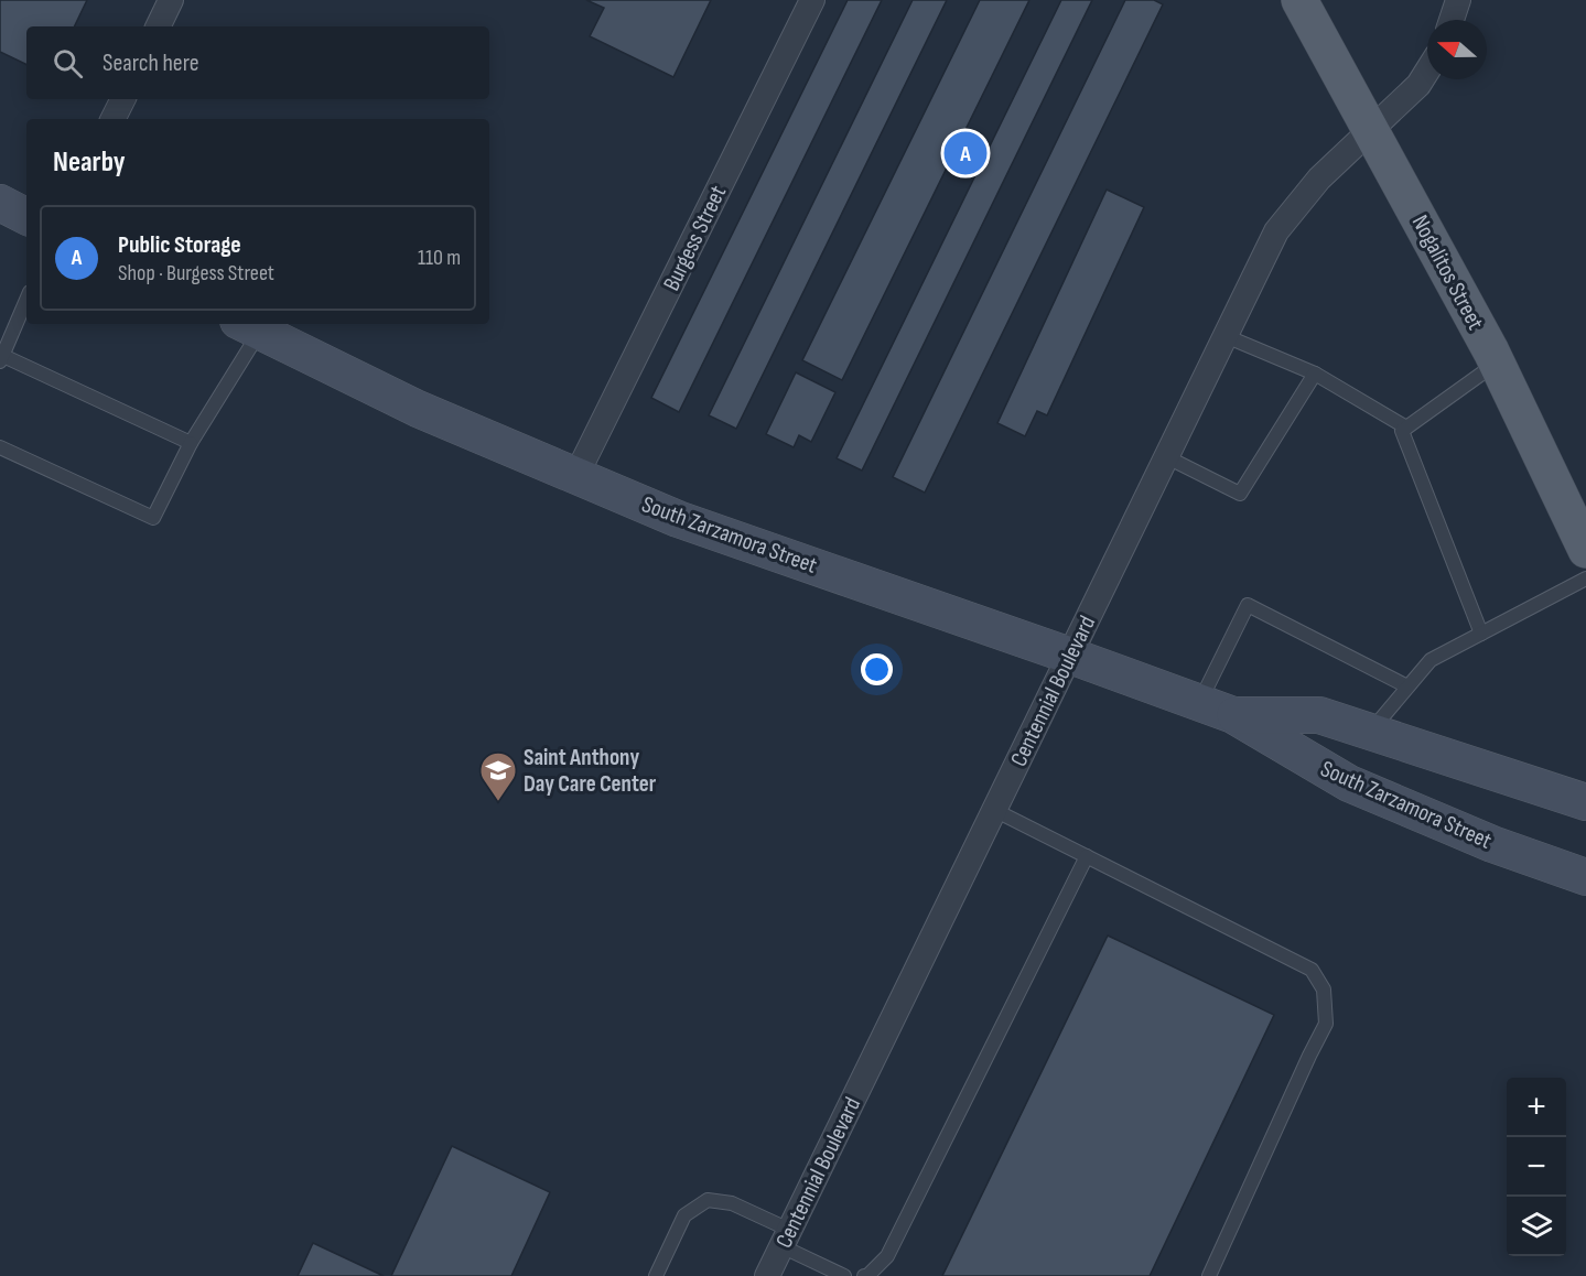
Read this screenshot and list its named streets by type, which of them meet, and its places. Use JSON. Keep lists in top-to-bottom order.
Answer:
{
  "streets": {
    "main road": ["Nogalitos Street", "South Zarzamora Street"],
    "street": ["Burgess Street", "Centennial Boulevard"]
  },
  "crossings": [
    ["Burgess Street", "South Zarzamora Street"],
    ["Nogalitos Street", "Centennial Boulevard"],
    ["South Zarzamora Street", "Centennial Boulevard"]
  ],
  "places": {
    "school or university": ["Saint Anthony Day Care Center"]
  },
  "north": "left",
  "page": {
    "search": "Search here",
    "heading": "Nearby",
    "pins": "A",
    "list": [
      {
        "mark": "A",
        "name": "Public Storage",
        "note": "Shop · Burgess Street",
        "value": "110 m"
      }
    ],
    "map_buttons": ["+", "−"]
  }
}
